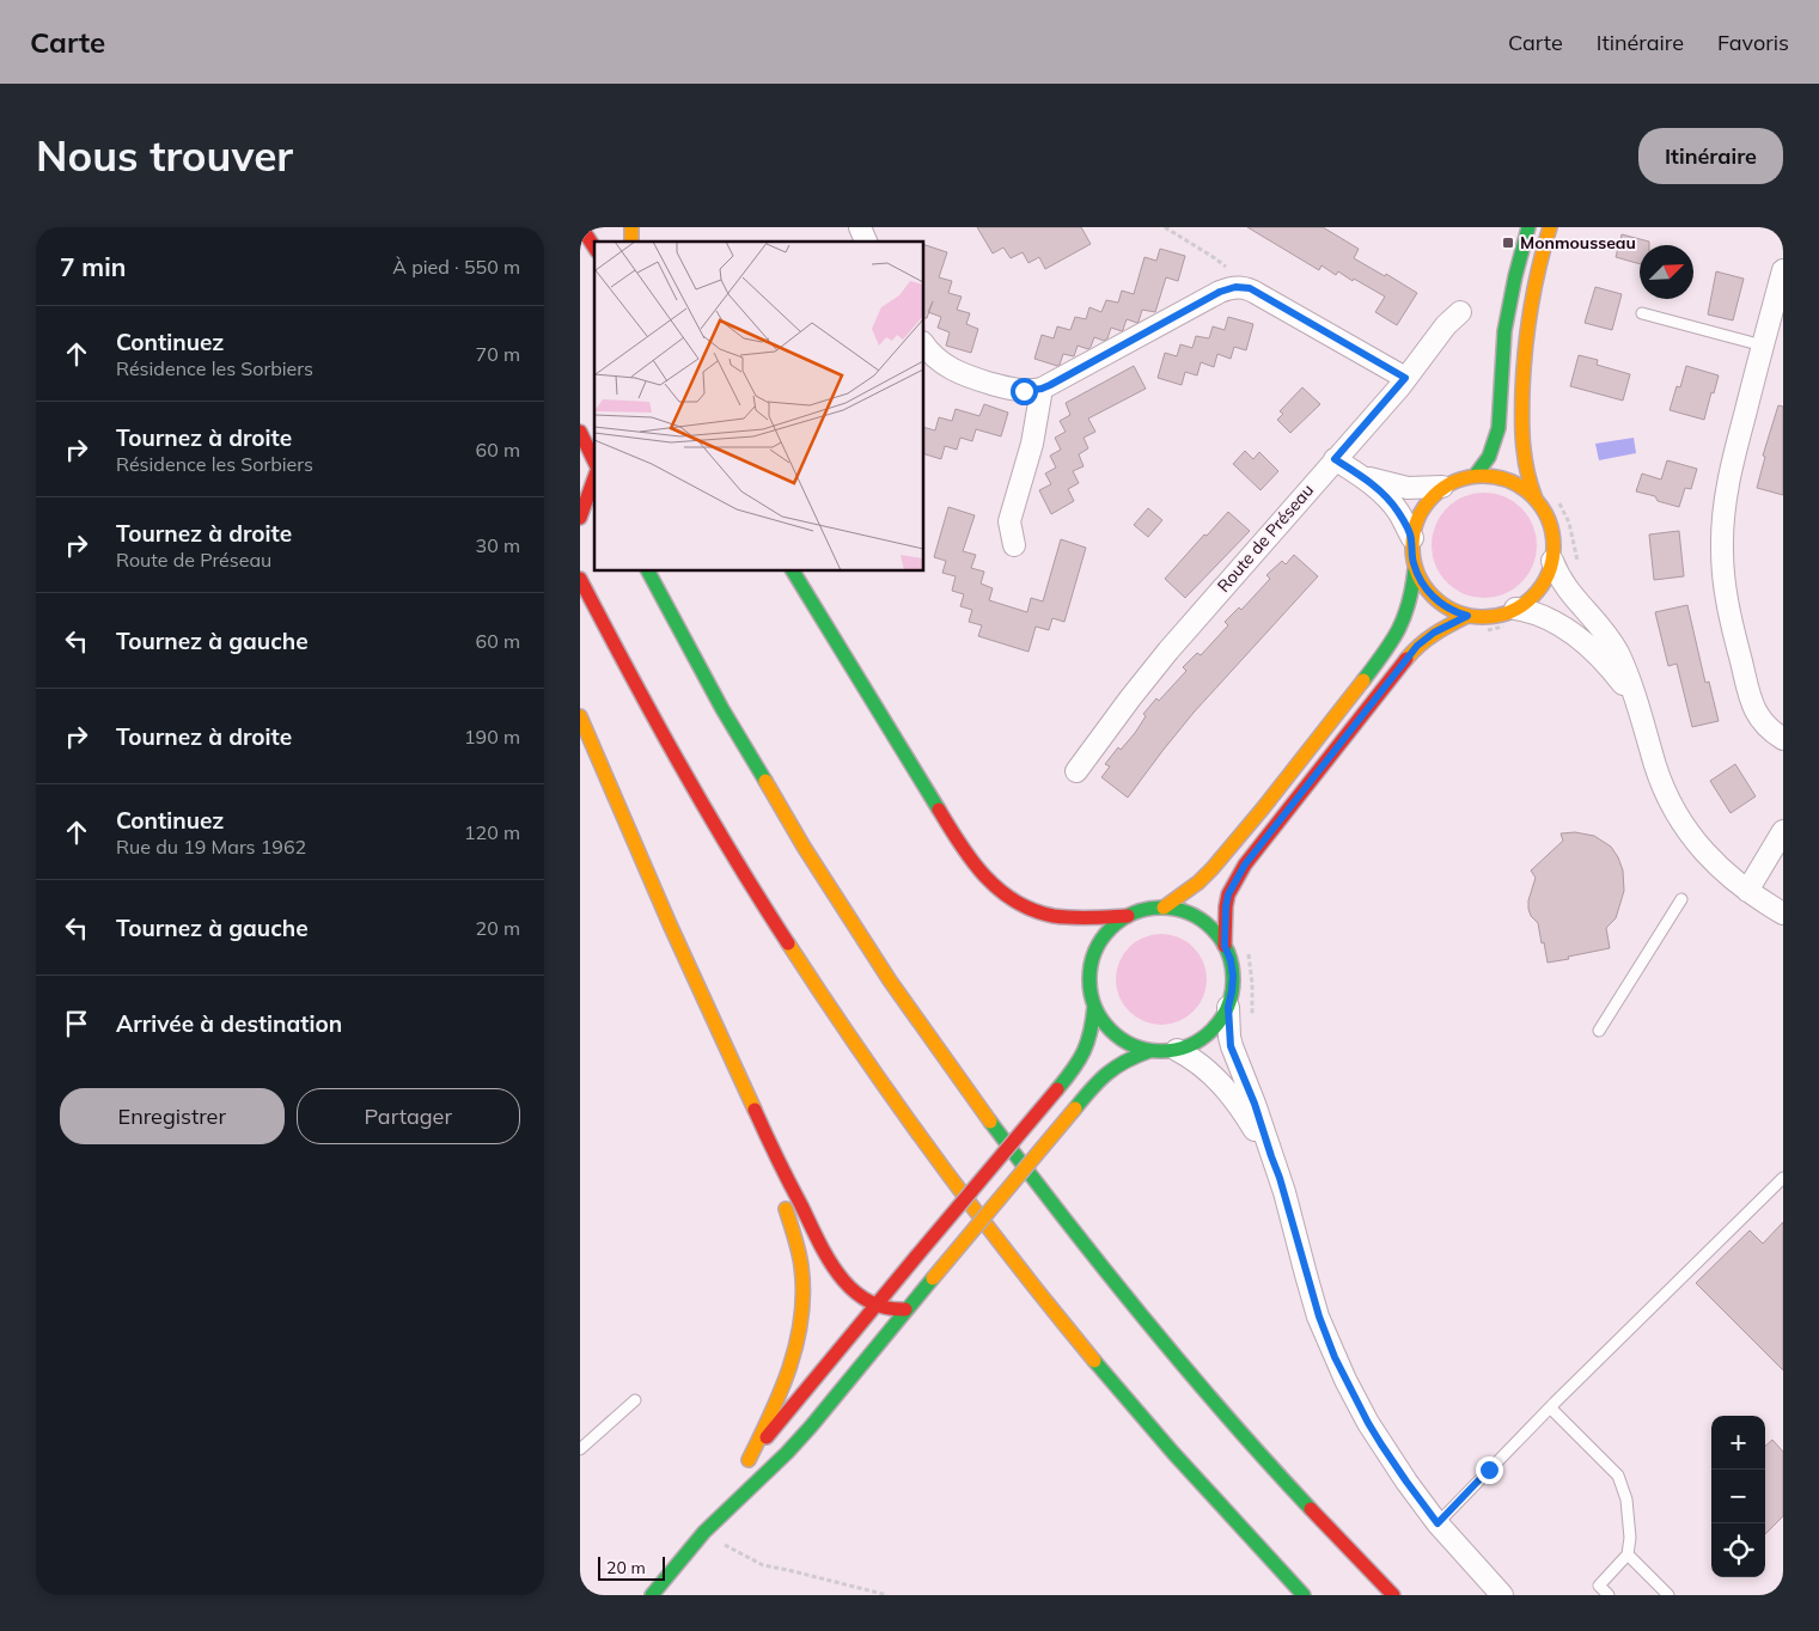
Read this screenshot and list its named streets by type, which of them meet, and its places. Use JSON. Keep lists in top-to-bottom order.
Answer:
{
  "streets": {
    "street": ["Route de Préseau"]
  },
  "places": {
    "transit": ["Monmousseau"]
  },
  "scale_bar": "20 m",
  "north": "top right",
  "page": {
    "header": "Carte",
    "nav": ["Carte", "Itinéraire", "Favoris"],
    "buttons": [
      "Itinéraire",
      ["Enregistrer", "Partager"]
    ],
    "title": "Nous trouver",
    "heading": ["7 min", "À pied · 550 m"],
    "list": [
      ["Continuez", "Résidence les Sorbiers", "70 m"],
      ["Tournez à droite", "Résidence les Sorbiers", "60 m"],
      ["Tournez à droite", "Route de Préseau", "30 m"],
      ["Tournez à gauche", "60 m"],
      ["Tournez à droite", "190 m"],
      ["Continuez", "Rue du 19 Mars 1962", "120 m"],
      ["Tournez à gauche", "20 m"],
      "Arrivée à destination"
    ],
    "map_buttons": ["+", "−"],
    "scale": "20 m"
  }
}
